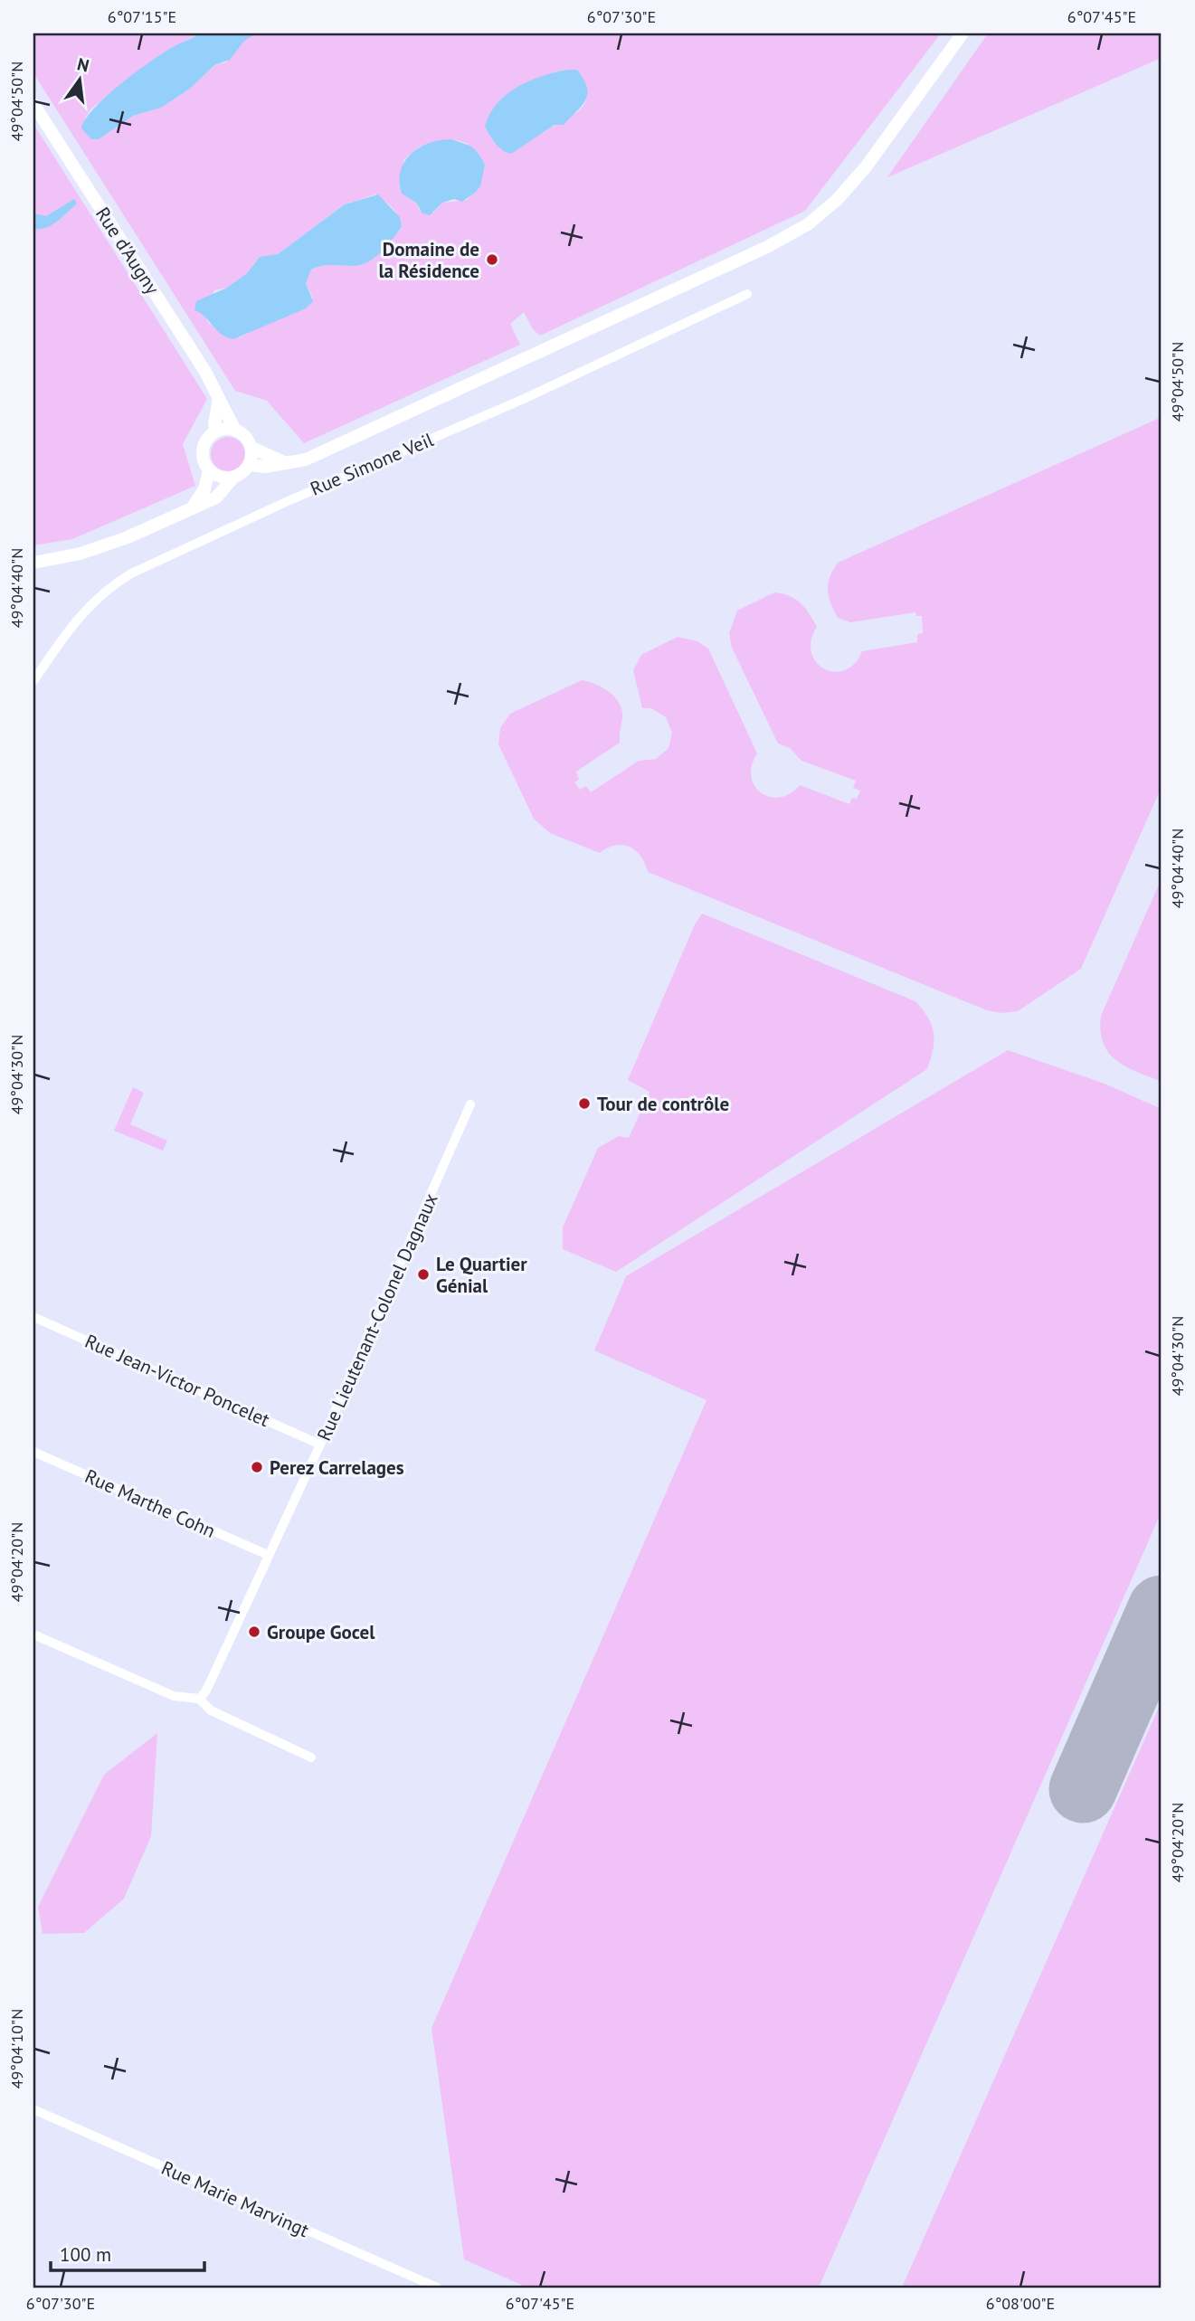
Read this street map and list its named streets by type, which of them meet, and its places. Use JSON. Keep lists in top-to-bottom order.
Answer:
{
  "streets": {
    "main road": ["Rue d'Augny"],
    "street": [
      "Rue Simone Veil",
      "Rue Lieutenant-Colonel Dagnaux",
      "Rue Jean-Victor Poncelet",
      "Rue Marthe Cohn",
      "Rue Marie Marvingt"
    ]
  },
  "crossings": [
    ["Rue Lieutenant-Colonel Dagnaux", "Rue Jean-Victor Poncelet"],
    ["Rue Lieutenant-Colonel Dagnaux", "Rue Marthe Cohn"]
  ],
  "places": [
    "Domaine de la Résidence",
    "Tour de contrôle",
    "Le Quartier Génial",
    "Perez Carrelages",
    "Groupe Gocel"
  ],
  "scale_bar": "100 m",
  "north": "top",
  "coordinates": [
    "6°07'15\"E",
    "6°07'30\"E",
    "6°07'45\"E",
    "49°04'50\"N",
    "49°04'40\"N",
    "49°04'30\"N",
    "49°04'20\"N",
    "49°04'10\"N",
    "6°08'00\"E"
  ]
}
